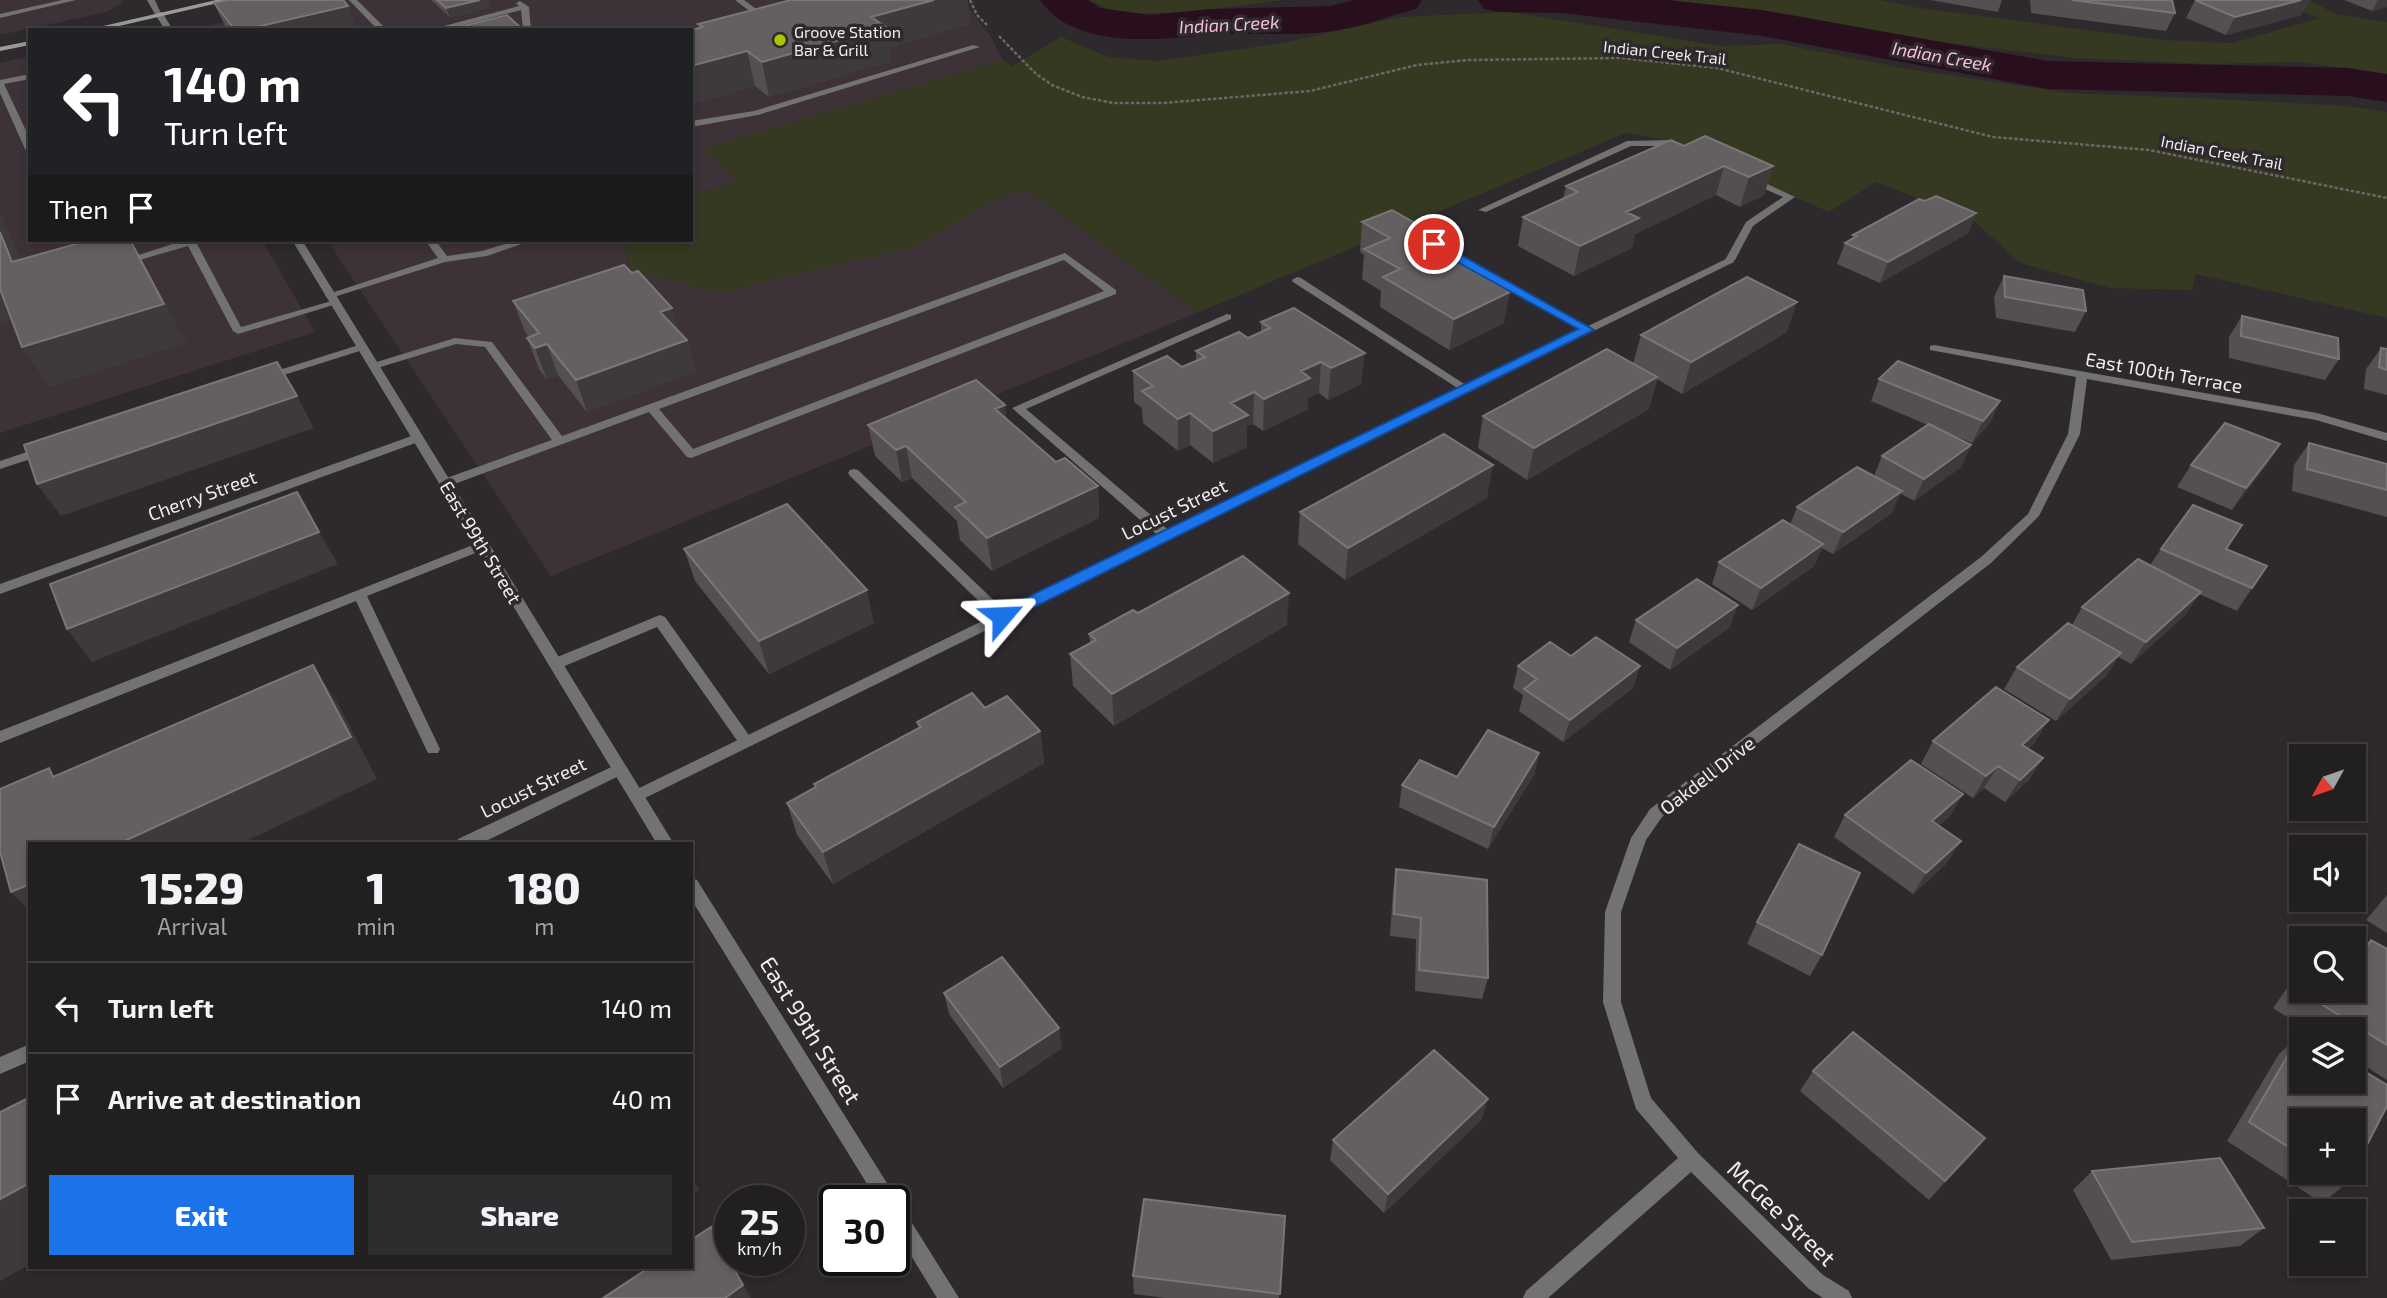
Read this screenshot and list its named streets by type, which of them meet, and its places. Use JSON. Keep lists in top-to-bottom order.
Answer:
{
  "streets": {
    "street": [
      "East 100th Terrace",
      "Cherry Street",
      "Locust Street",
      "East 99th Street",
      "Oakdell Drive",
      "McGee Street"
    ],
    "path": ["Indian Creek Trail"]
  },
  "crossings": [
    ["East 100th Terrace", "Oakdell Drive"],
    ["Cherry Street", "East 99th Street"],
    ["Locust Street", "East 99th Street"],
    ["Oakdell Drive", "McGee Street"]
  ],
  "water": ["Indian Creek"],
  "places": ["Groove Station Bar & Grill"],
  "north": "bottom left",
  "page": {
    "turn": ["140 m", "Turn left"],
    "then": "Then",
    "map_buttons": ["+", "−"],
    "eta": [
      "15:29",
      "Arrival",
      "1",
      "min",
      "180",
      "m"
    ],
    "list": [
      {
        "name": "Turn left",
        "value": "140 m"
      },
      {
        "name": "Arrive at destination",
        "value": "40 m"
      }
    ],
    "buttons": ["Exit", "Share"],
    "speed": "25 km/h",
    "limit": "30"
  }
}
